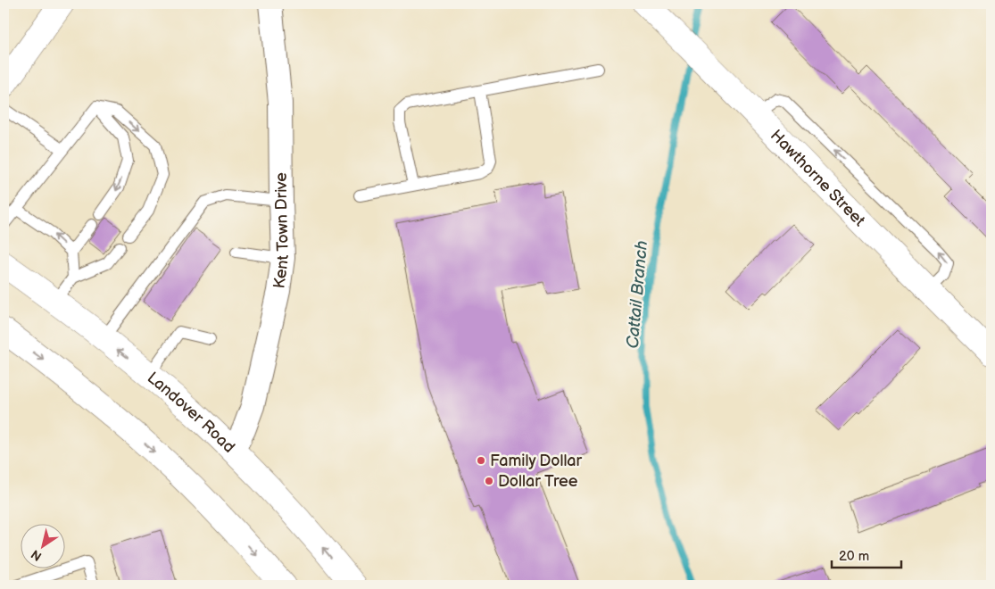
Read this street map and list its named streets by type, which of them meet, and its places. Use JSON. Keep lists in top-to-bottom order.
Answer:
{
  "streets": {
    "main road": ["Hawthorne Street", "Landover Road"],
    "street": ["Kent Town Drive"]
  },
  "crossings": [
    ["Kent Town Drive", "Landover Road"]
  ],
  "water": ["Cattail Branch"],
  "places": ["Family Dollar", "Dollar Tree"],
  "scale_bar": "20 m",
  "north": "bottom left"
}
